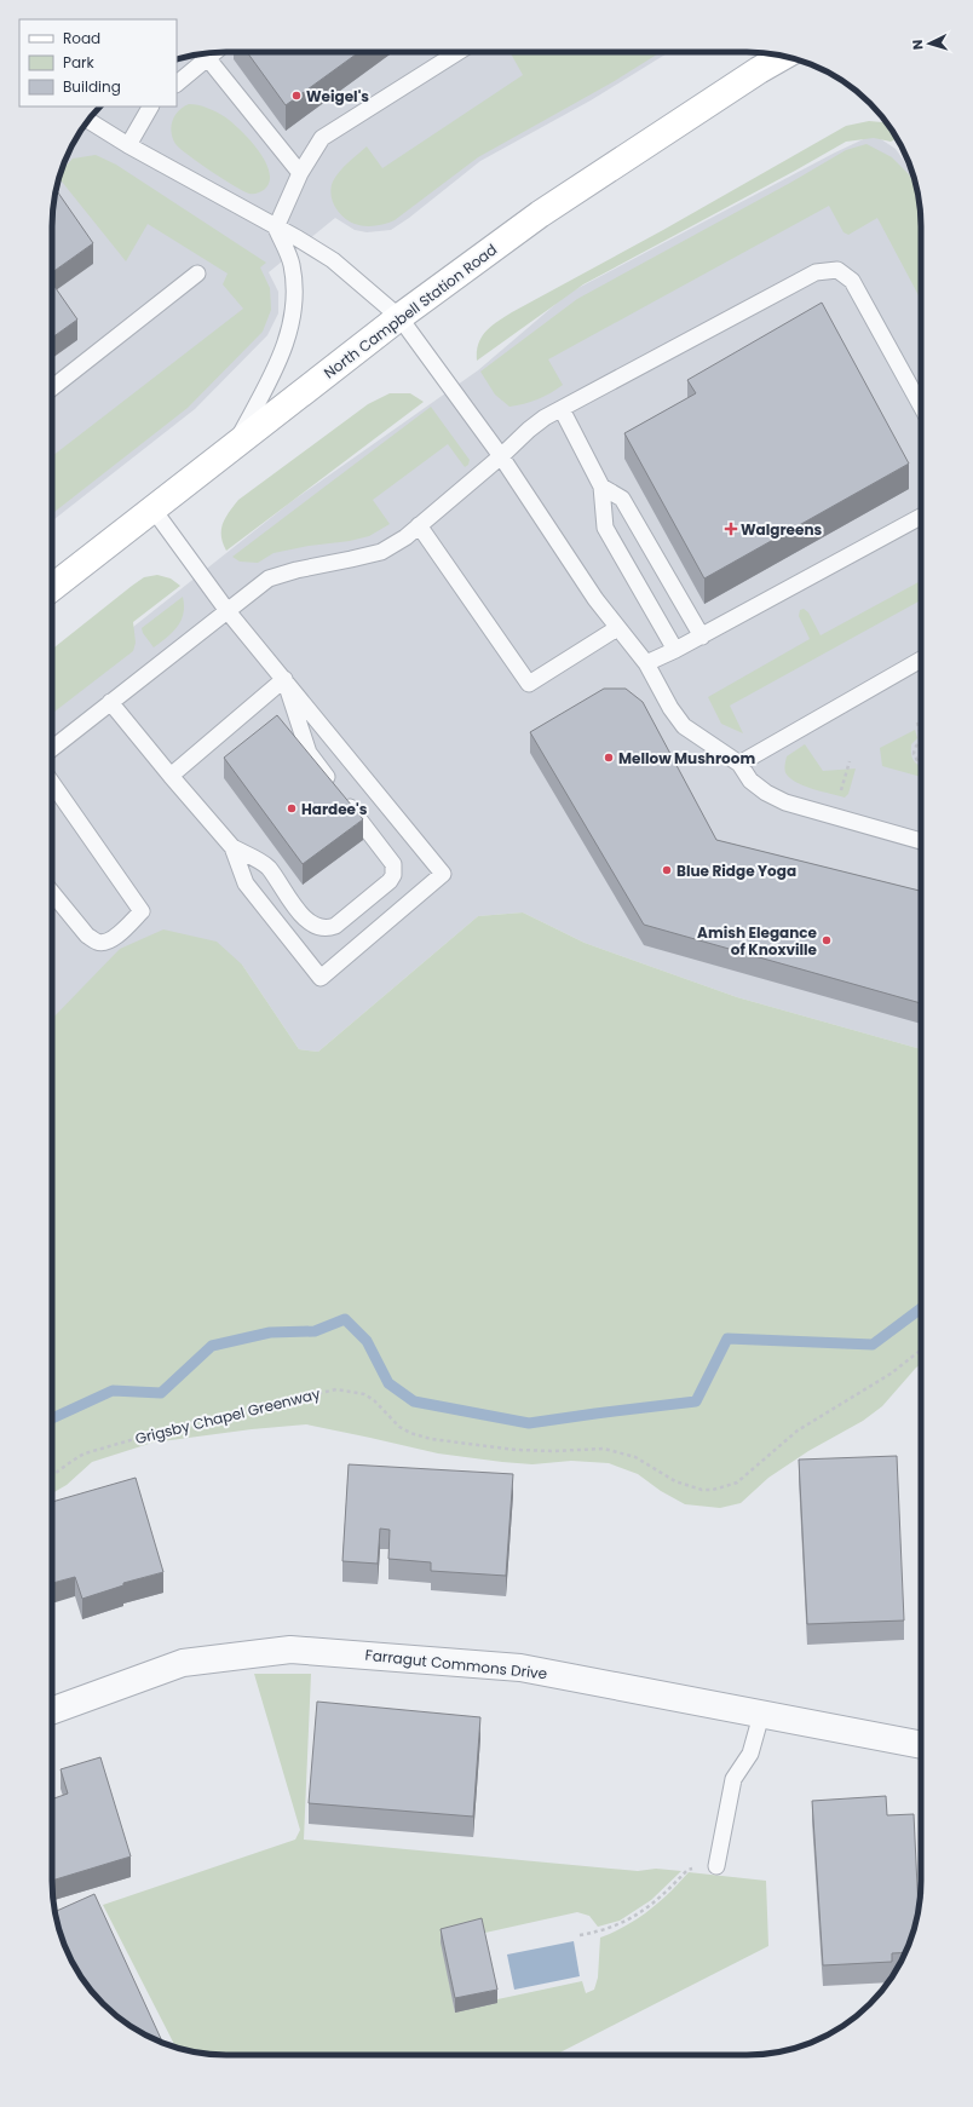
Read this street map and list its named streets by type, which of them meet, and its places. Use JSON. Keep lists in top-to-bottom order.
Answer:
{
  "streets": {
    "main road": ["North Campbell Station Road"],
    "street": ["Farragut Commons Drive"],
    "path": ["Grigsby Chapel Greenway"]
  },
  "places": {
    "other": [
      "Weigel's",
      "Mellow Mushroom",
      "Hardee's",
      "Blue Ridge Yoga",
      "Amish Elegance of Knoxville"
    ],
    "health": ["Walgreens"]
  },
  "legend": ["Road", "Park", "Building"],
  "north": "left"
}
